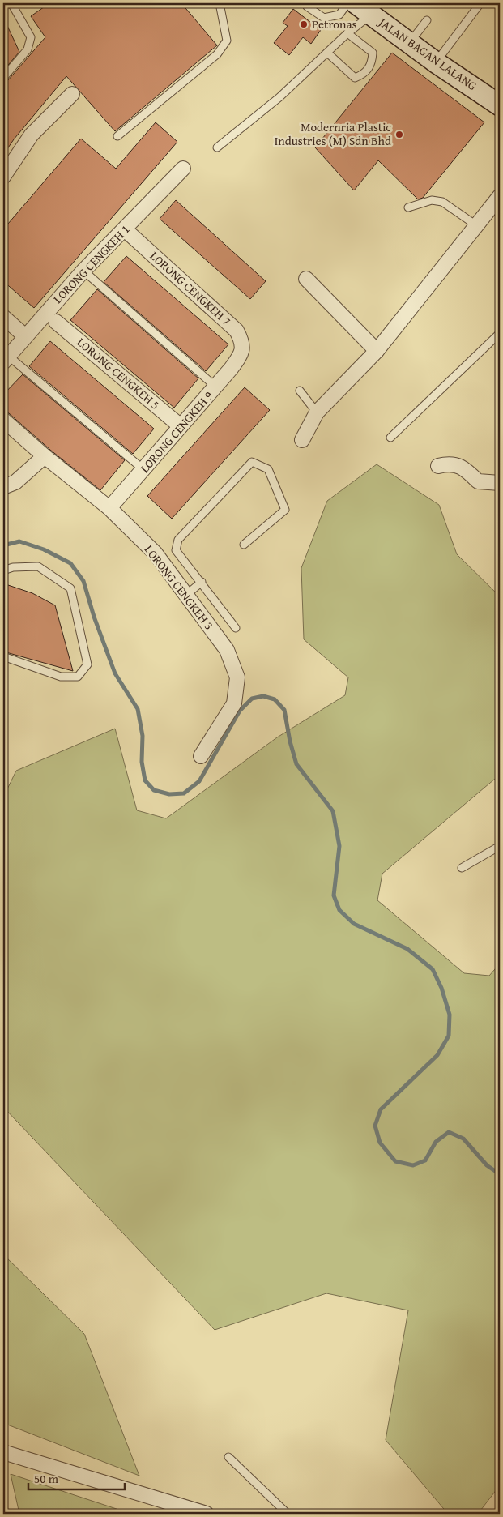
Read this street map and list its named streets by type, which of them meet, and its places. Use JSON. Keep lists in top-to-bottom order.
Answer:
{
  "streets": {
    "main road": ["JALAN BAGAN LALANG"],
    "street": [
      "LORONG CENGKEH 1",
      "LORONG CENGKEH 7",
      "LORONG CENGKEH 5",
      "LORONG CENGKEH 9",
      "LORONG CENGKEH 3"
    ]
  },
  "crossings": [
    ["LORONG CENGKEH 1", "LORONG CENGKEH 7"],
    ["LORONG CENGKEH 7", "LORONG CENGKEH 9"],
    ["LORONG CENGKEH 5", "LORONG CENGKEH 9"],
    ["LORONG CENGKEH 9", "LORONG CENGKEH 3"]
  ],
  "places": ["Petronas", "Modernria Plastic Industries (M) Sdn Bhd"],
  "scale_bar": "50 m"
}
